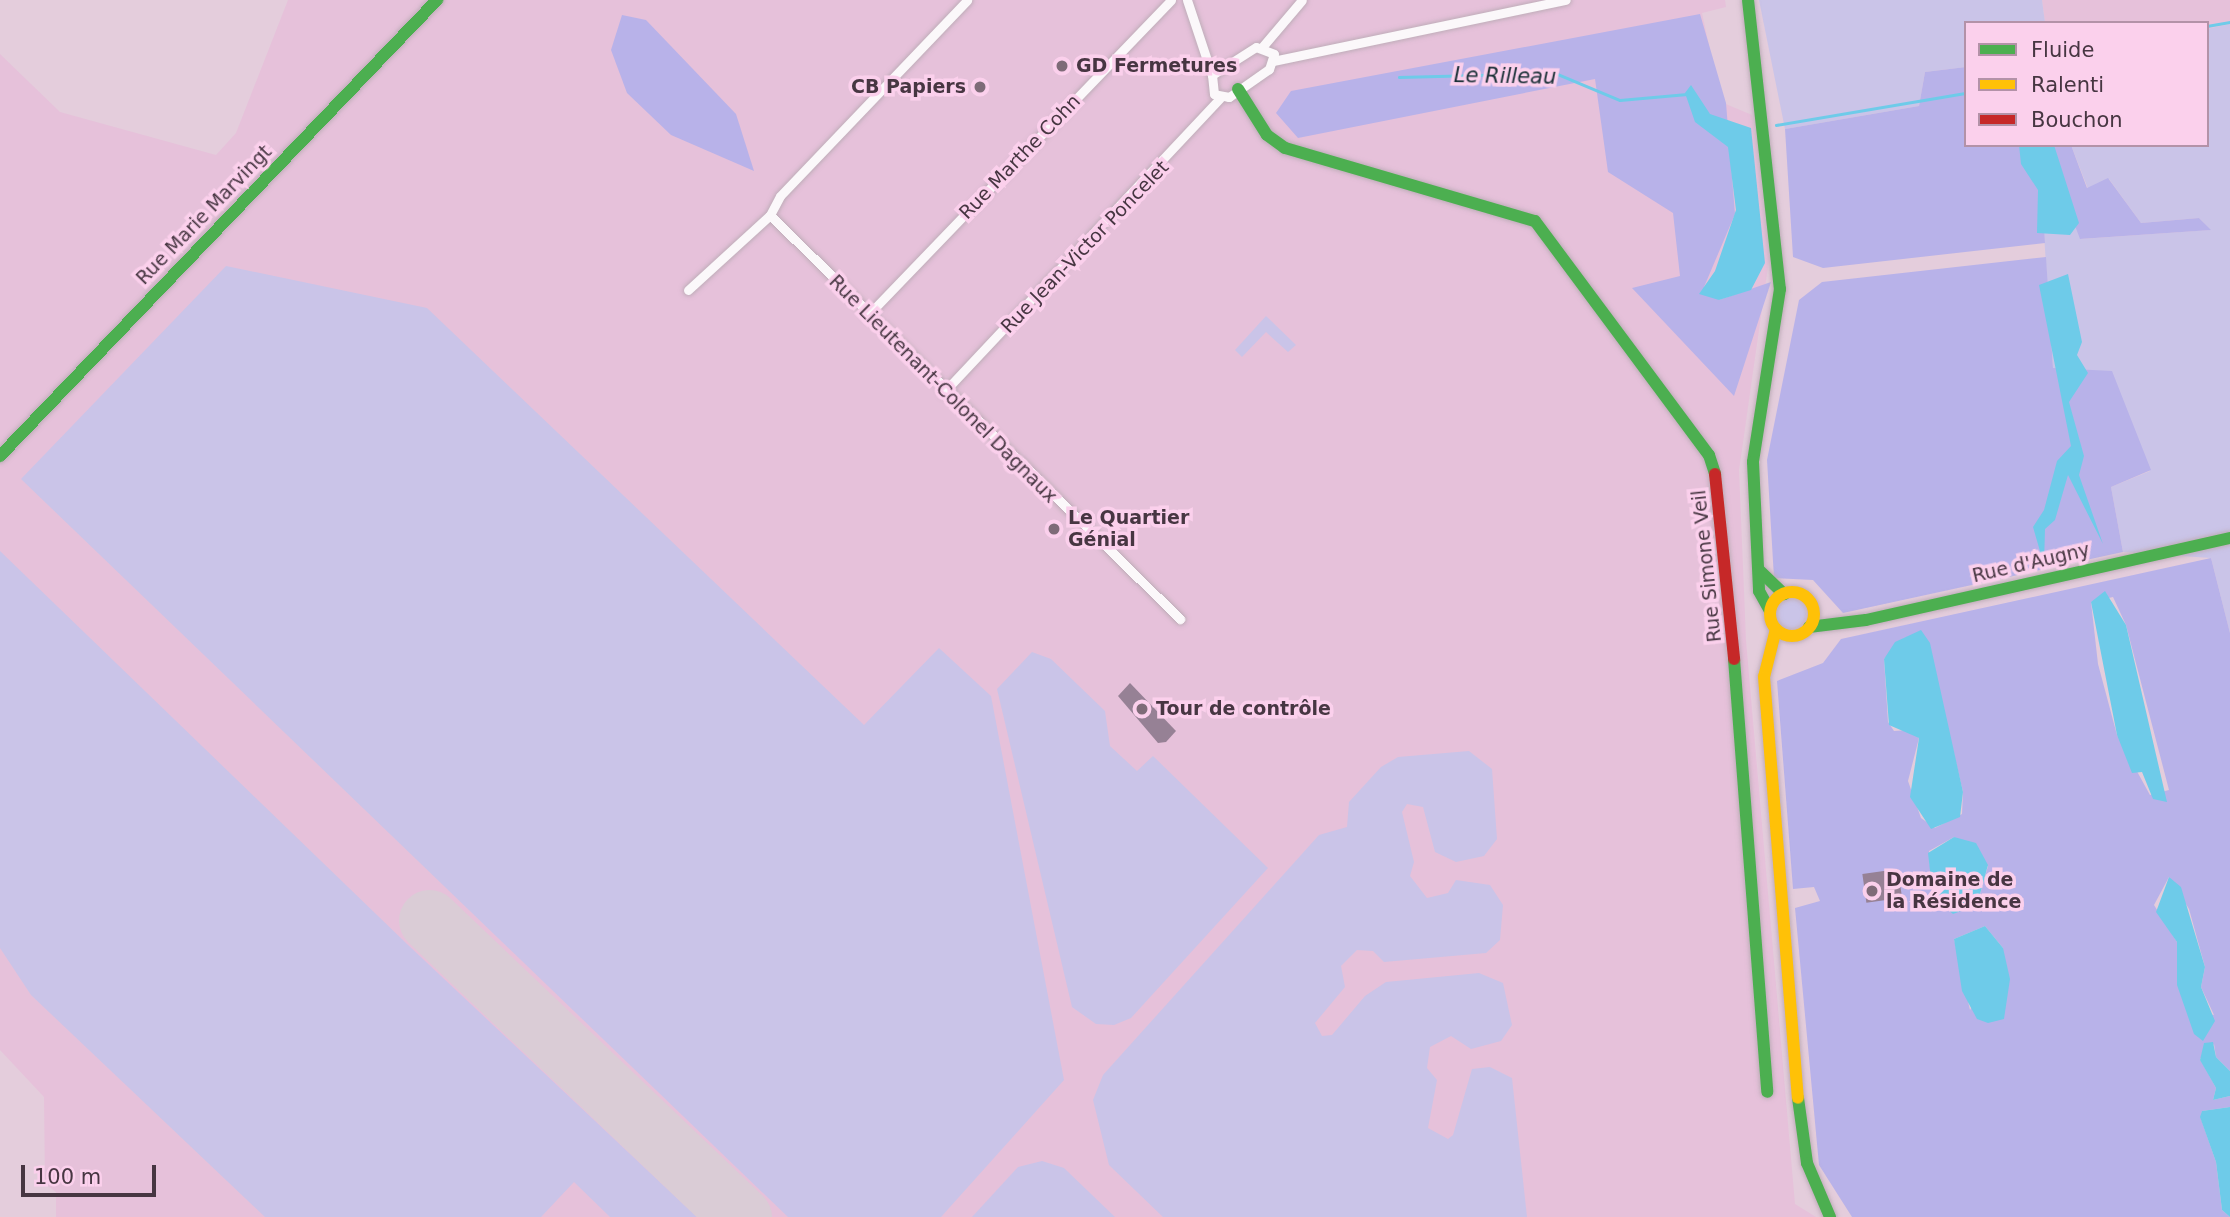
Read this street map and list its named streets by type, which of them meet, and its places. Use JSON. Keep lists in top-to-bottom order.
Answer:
{
  "streets": {
    "street": [
      "Rue Marthe Cohn",
      "Rue Marie Marvingt",
      "Rue Jean-Victor Poncelet",
      "Rue Lieutenant-Colonel Dagnaux",
      "Rue d'Augny",
      "Rue Simone Veil"
    ]
  },
  "crossings": [
    ["Rue Marthe Cohn", "Rue Lieutenant-Colonel Dagnaux"],
    ["Rue Jean-Victor Poncelet", "Rue Lieutenant-Colonel Dagnaux"]
  ],
  "water": ["Le Rilleau"],
  "places": [
    "GD Fermetures",
    "CB Papiers",
    "Le Quartier Génial",
    "Tour de contrôle",
    "Domaine de la Résidence"
  ],
  "legend": ["Fluide", "Ralenti", "Bouchon"],
  "scale_bar": "100 m"
}
